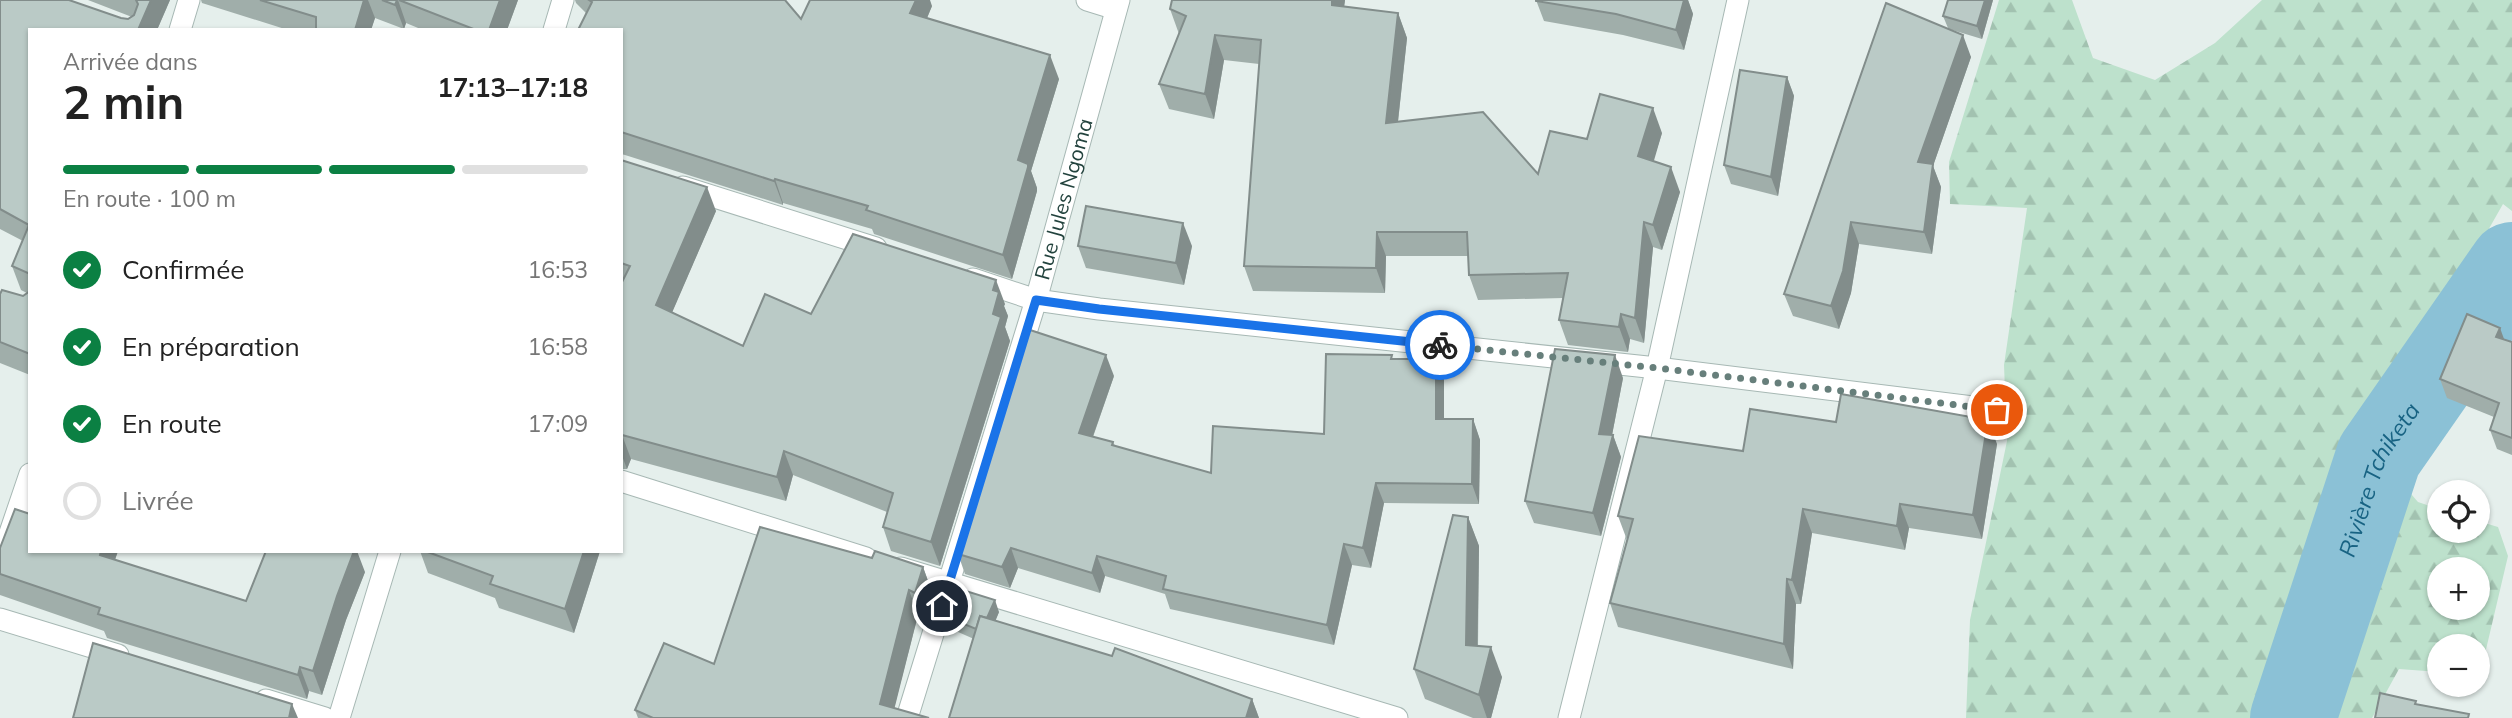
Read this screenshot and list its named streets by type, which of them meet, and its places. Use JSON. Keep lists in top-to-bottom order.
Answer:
{
  "streets": {
    "street": ["Rue Jules Ngoma"]
  },
  "water": ["Rivière Tchiketa"],
  "page": {
    "heading": ["2 min", "Arrivée dans", "17:13–17:18"],
    "bar": "En route · 100 m",
    "list": [
      ["Confirmée", "16:53"],
      ["En préparation", "16:58"],
      ["En route", "17:09"],
      "Livrée"
    ],
    "map_buttons": ["+", "−"]
  }
}
